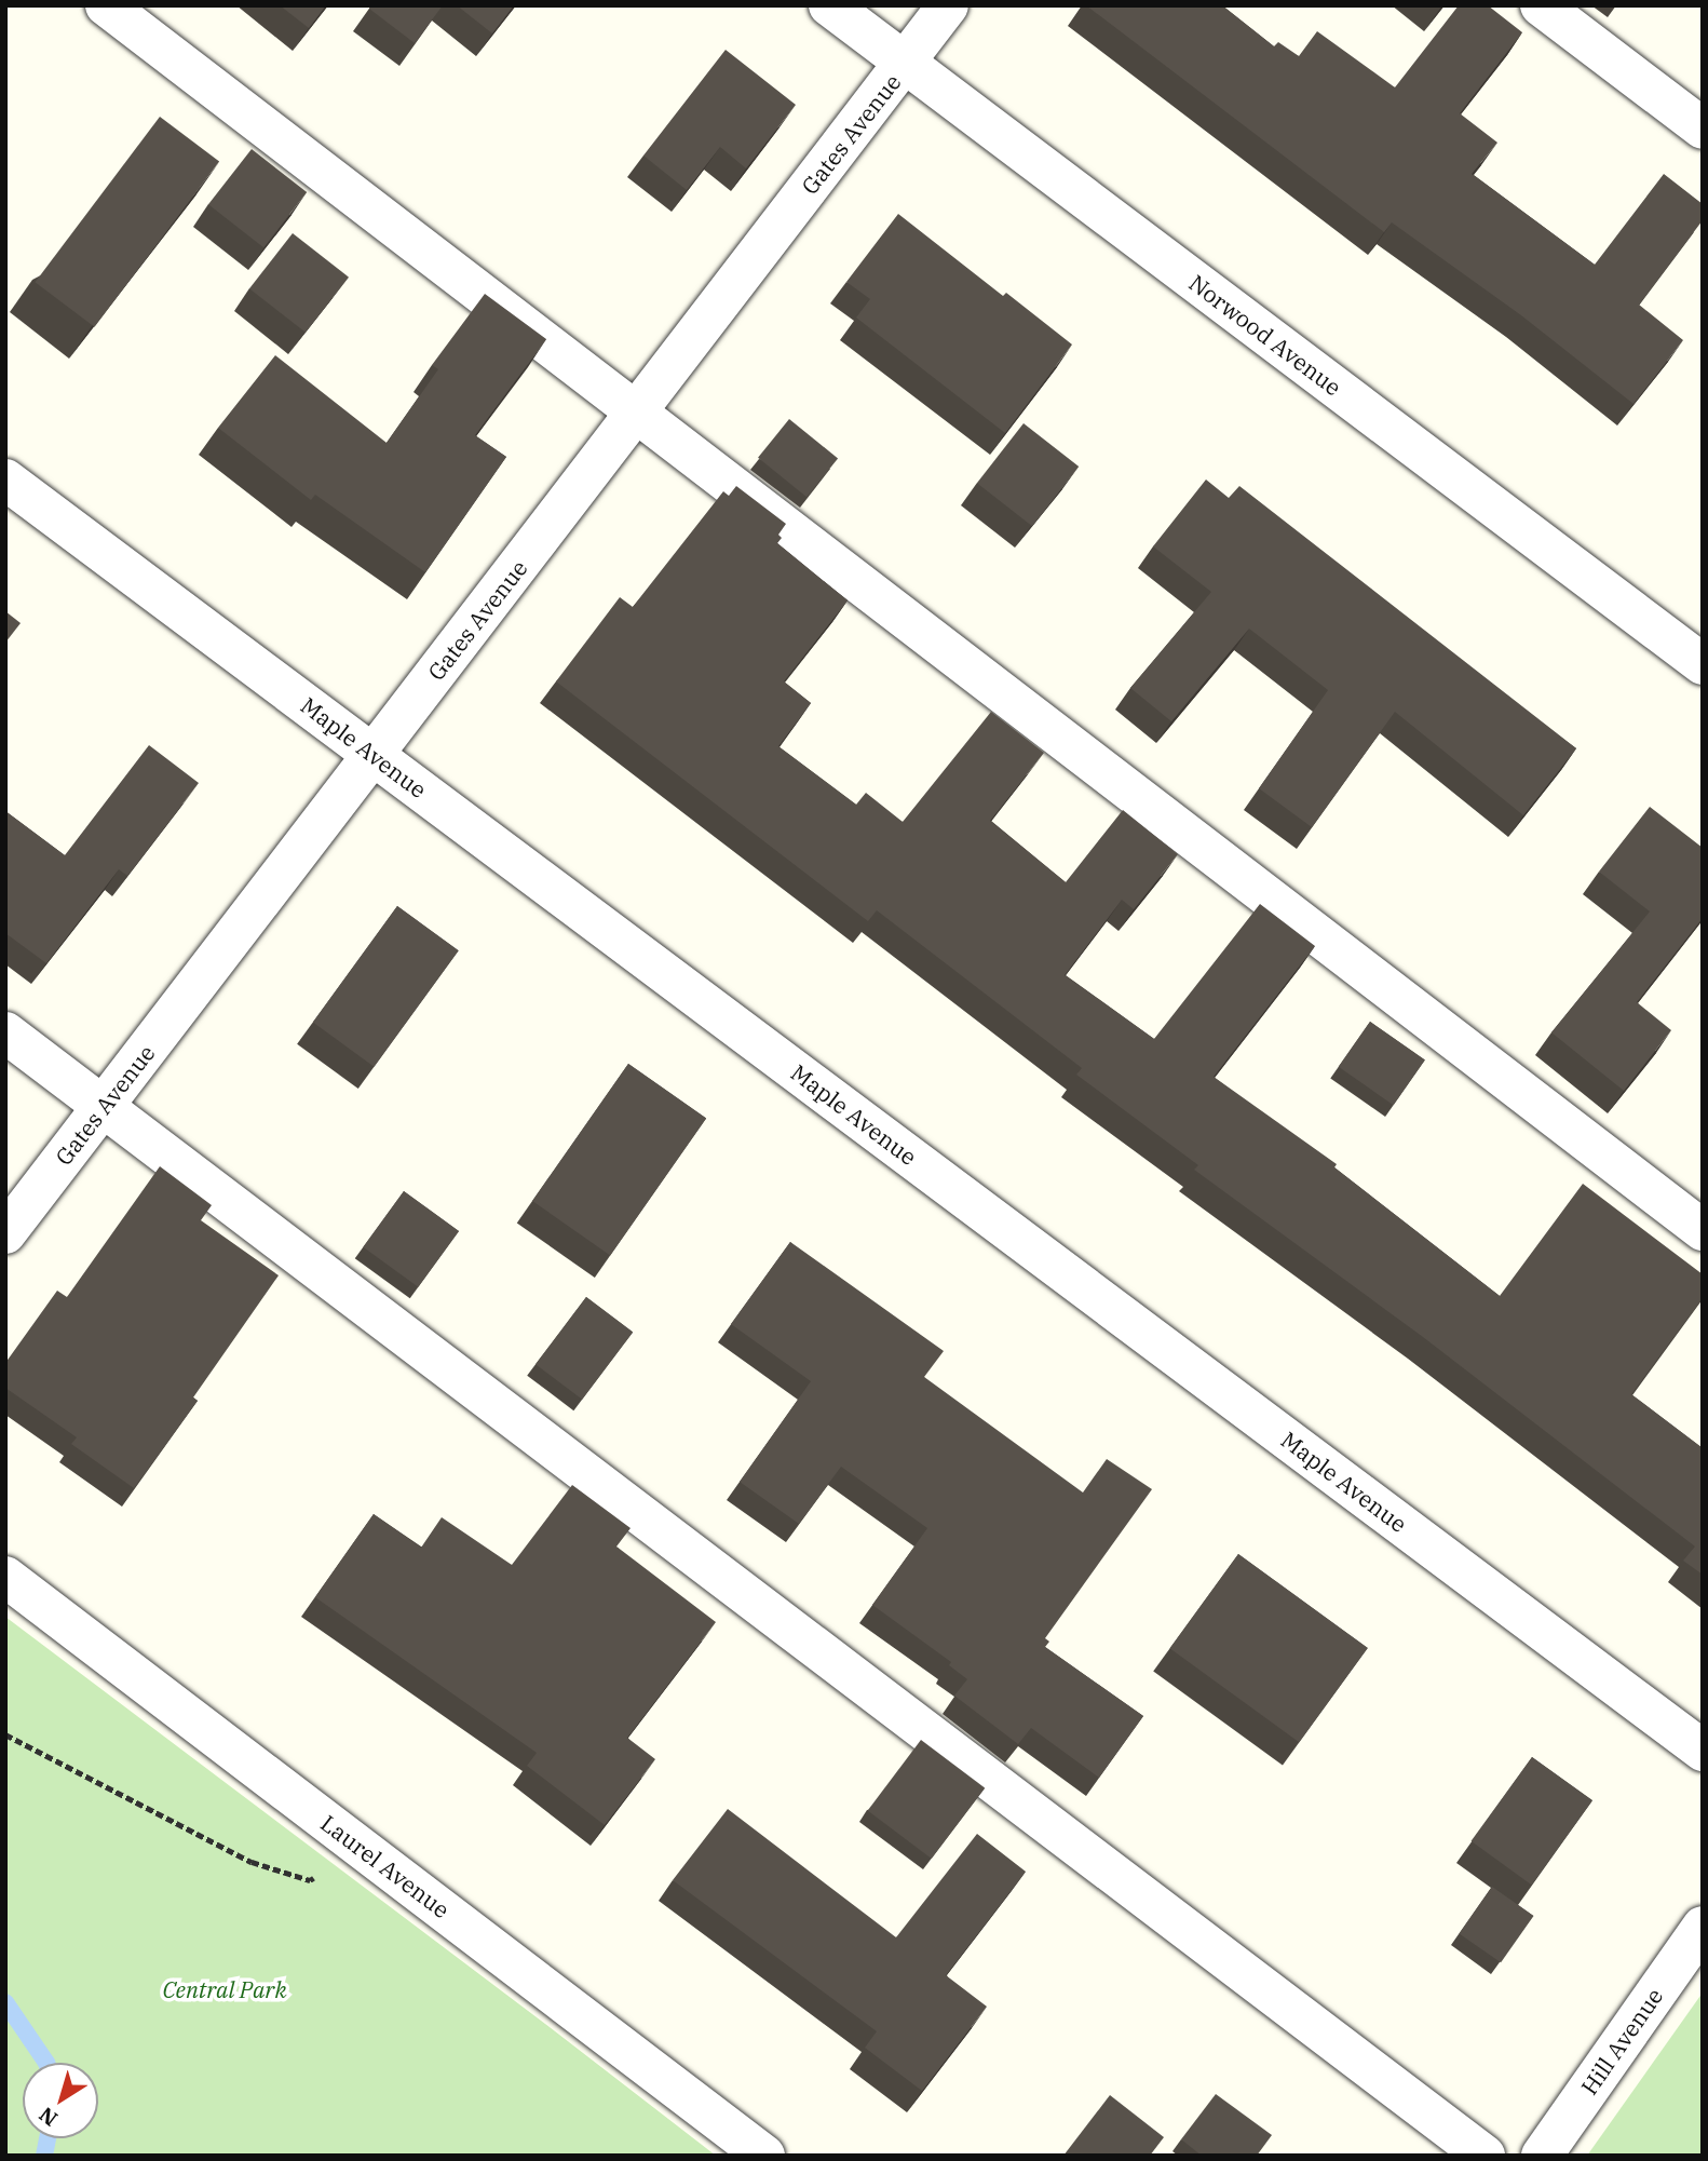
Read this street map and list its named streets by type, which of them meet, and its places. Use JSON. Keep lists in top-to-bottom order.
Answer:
{
  "streets": {
    "street": [
      "Gates Avenue",
      "Norwood Avenue",
      "Maple Avenue",
      "Laurel Avenue",
      "Hill Avenue"
    ]
  },
  "crossings": [
    ["Gates Avenue", "Norwood Avenue"],
    ["Gates Avenue", "Maple Avenue"]
  ],
  "parks": ["Central Park"],
  "north": "bottom left"
}
